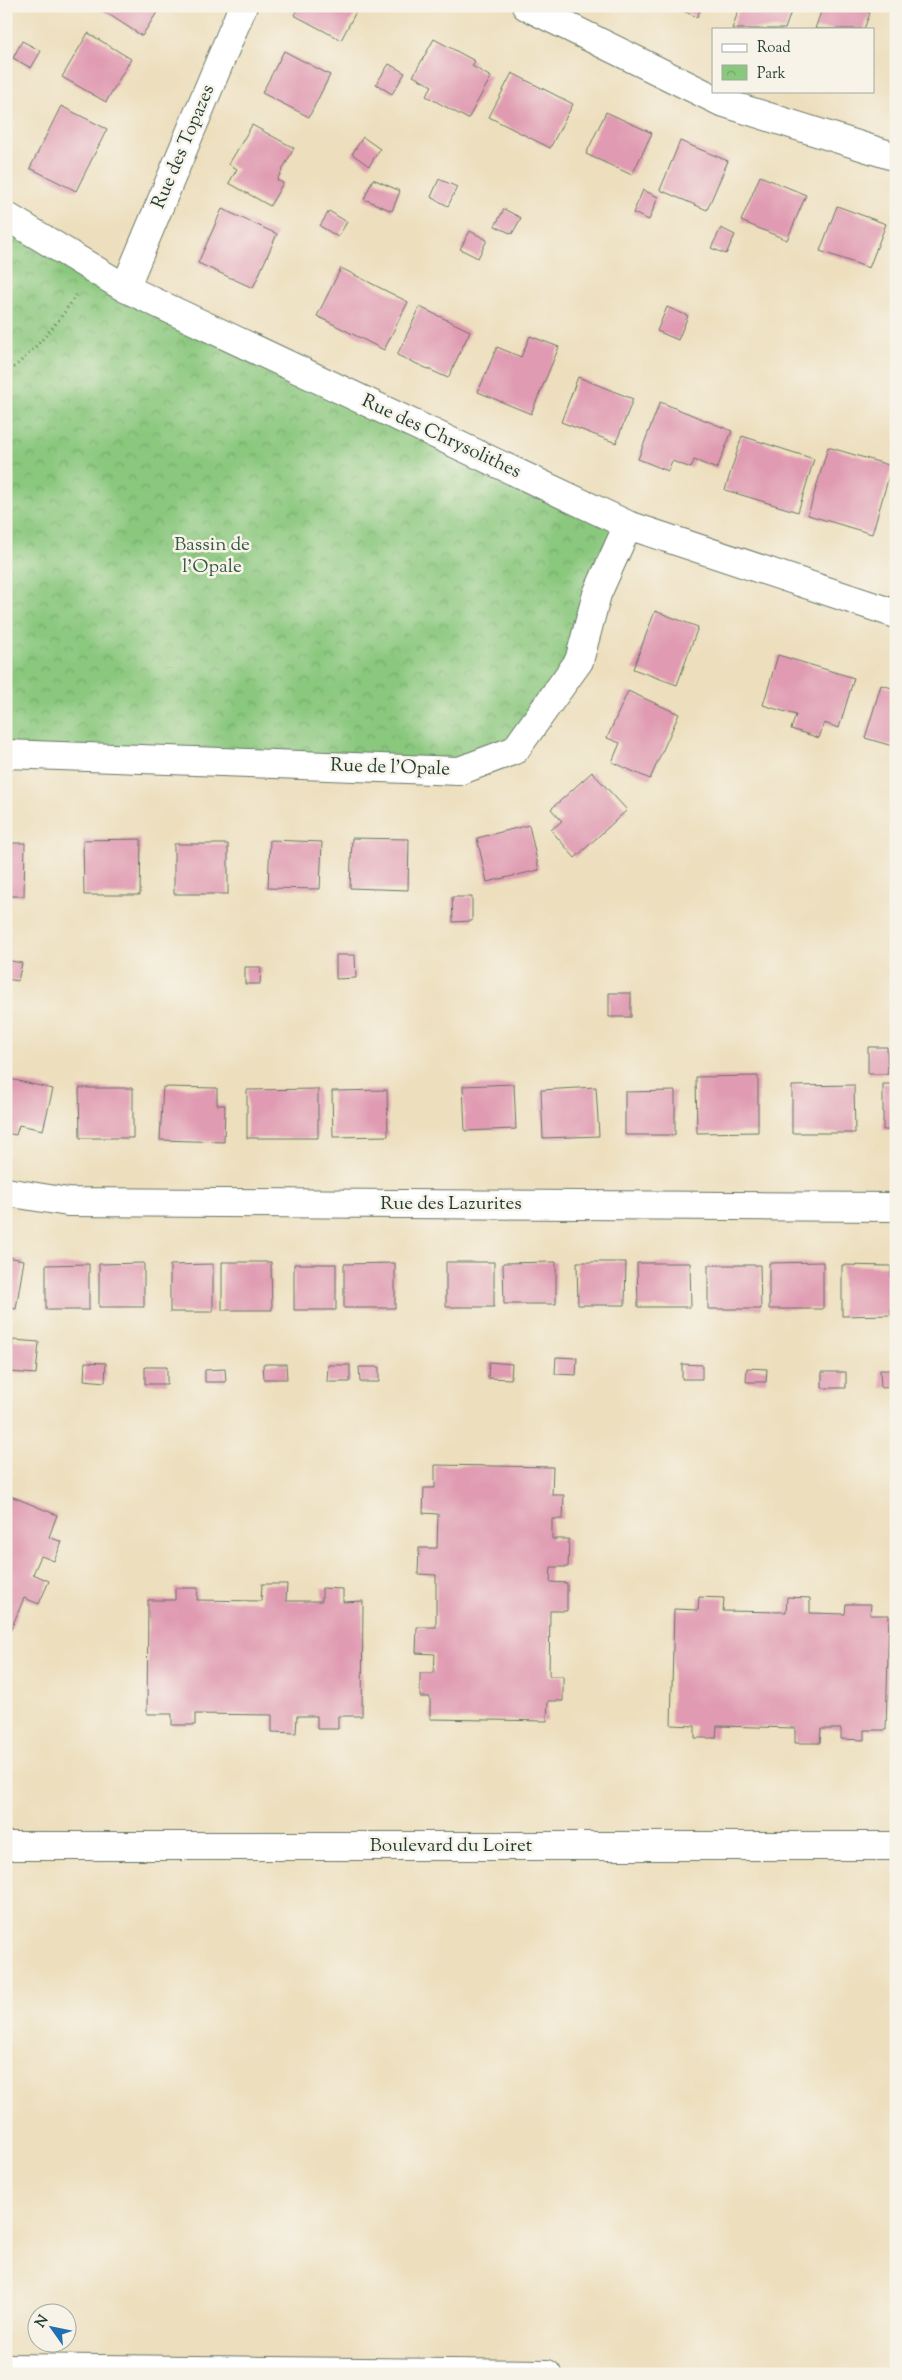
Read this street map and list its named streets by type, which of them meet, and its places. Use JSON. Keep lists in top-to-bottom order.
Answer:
{
  "streets": {
    "street": [
      "Rue des Topazes",
      "Rue des Chrysolithes",
      "Rue de l'Opale",
      "Rue des Lazurites",
      "Boulevard du Loiret"
    ]
  },
  "crossings": [
    ["Rue des Topazes", "Rue des Chrysolithes"],
    ["Rue des Chrysolithes", "Rue de l'Opale"]
  ],
  "parks": ["Bassin de l'Opale"],
  "legend": ["Road", "Park"],
  "north": "top left"
}
